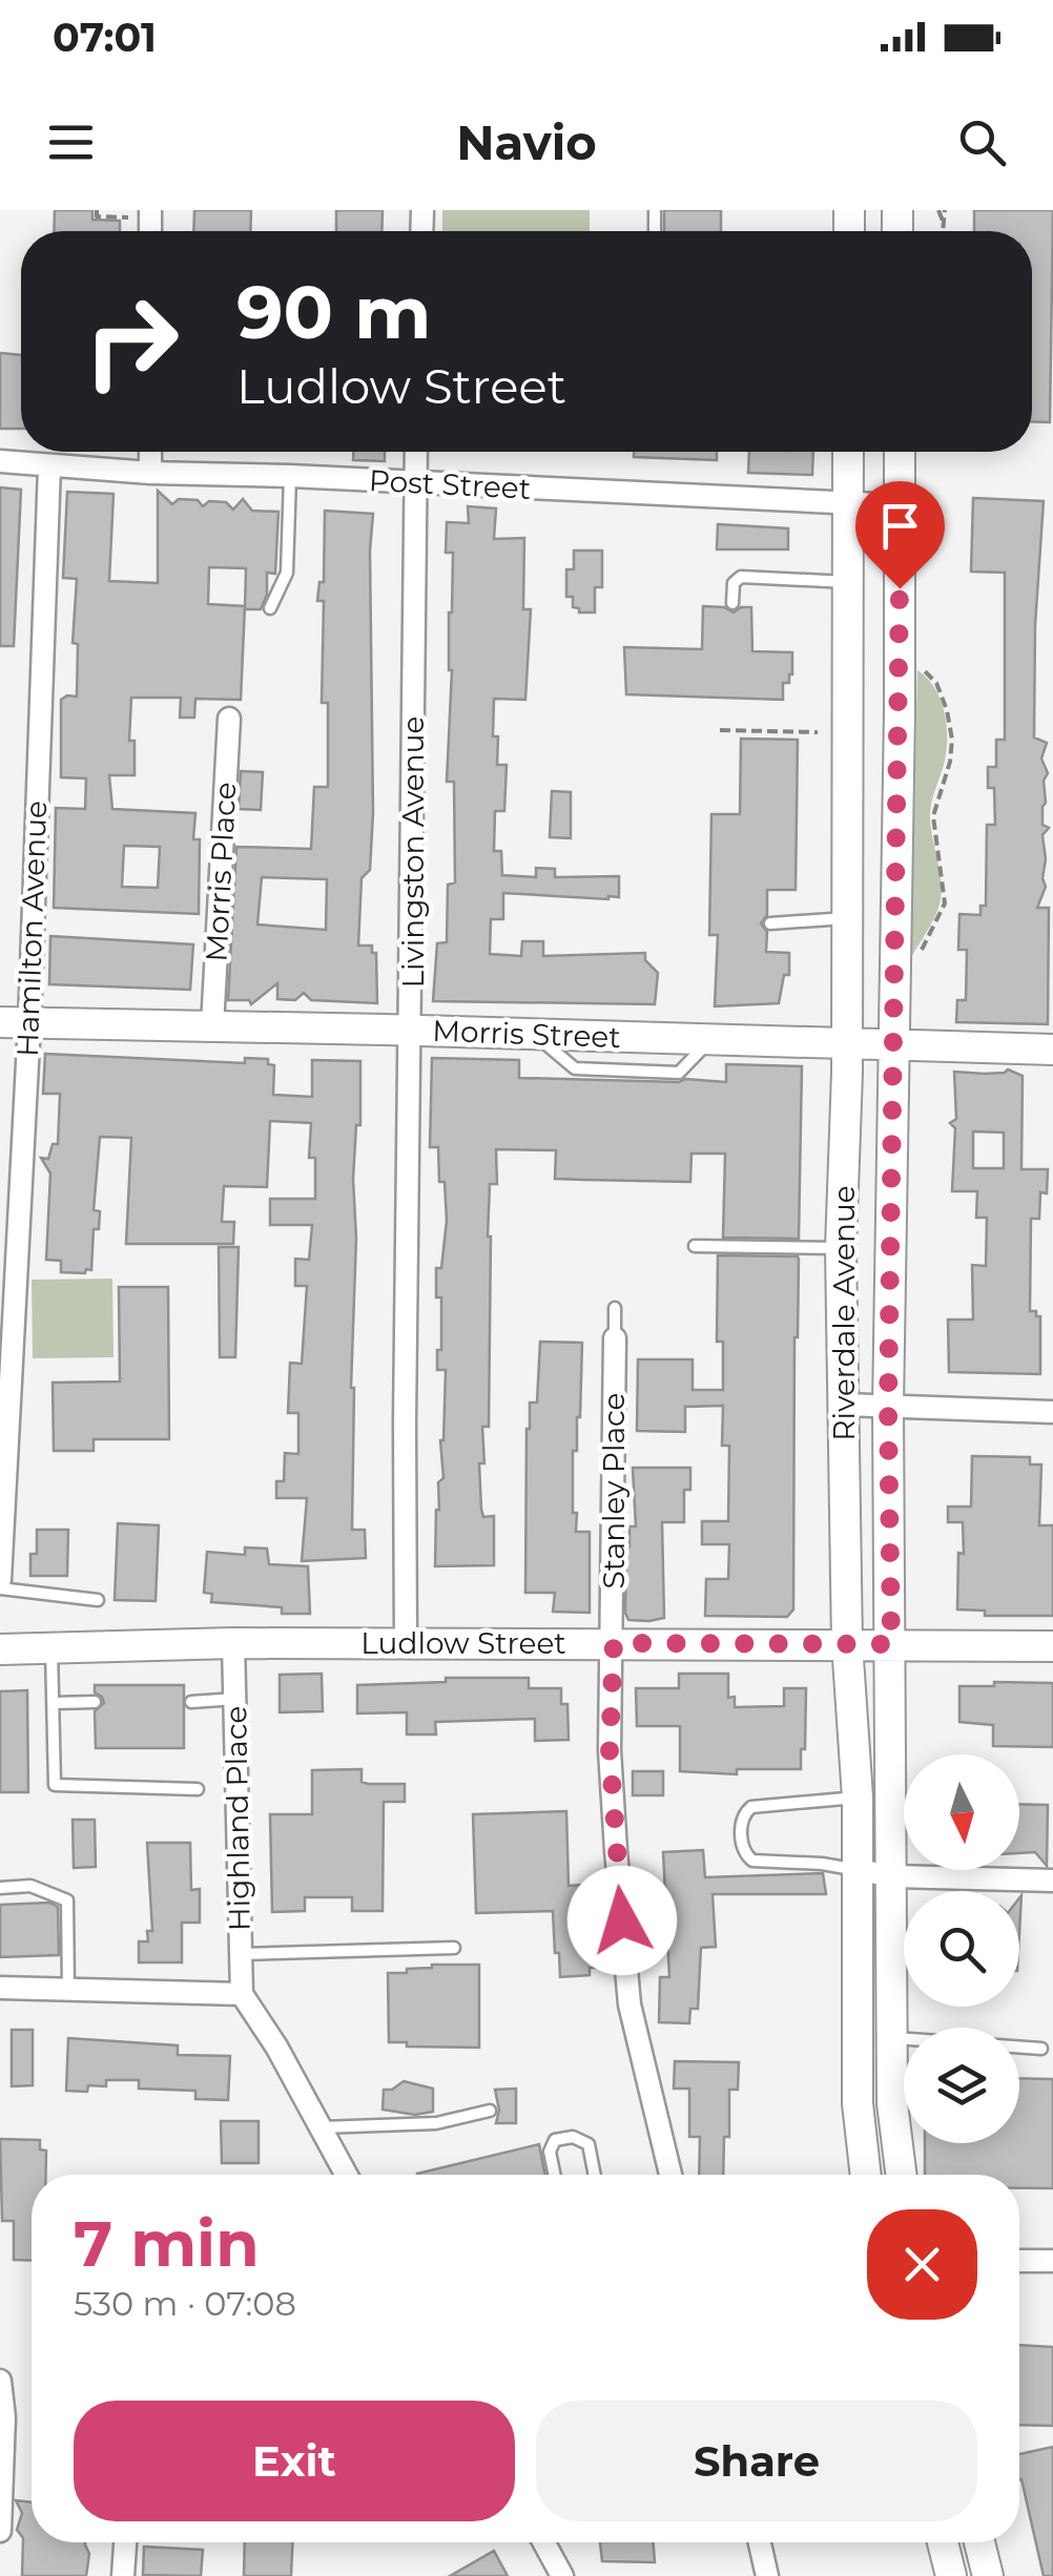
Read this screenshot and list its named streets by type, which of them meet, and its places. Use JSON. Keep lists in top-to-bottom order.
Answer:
{
  "streets": {
    "main road": ["Morris Street", "Riverdale Avenue", "Ludlow Street"],
    "street": [
      "Post Street",
      "Livingston Avenue",
      "Morris Place",
      "Hamilton Avenue",
      "Stanley Place",
      "Highland Place"
    ]
  },
  "crossings": [
    ["Post Street", "Livingston Avenue"],
    ["Post Street", "Hamilton Avenue"],
    ["Post Street", "Riverdale Avenue"],
    ["Livingston Avenue", "Morris Street"],
    ["Livingston Avenue", "Ludlow Street"],
    ["Morris Place", "Morris Street"],
    ["Hamilton Avenue", "Morris Street"],
    ["Morris Street", "Riverdale Avenue"],
    ["Riverdale Avenue", "Ludlow Street"],
    ["Stanley Place", "Ludlow Street"],
    ["Ludlow Street", "Highland Place"]
  ],
  "north": "bottom",
  "page": {
    "status": "07:01",
    "header": "Navio",
    "turn": ["90 m", "Ludlow Street"],
    "heading": ["7 min", "530 m · 07:08"],
    "buttons": ["Exit", "Share"]
  }
}
